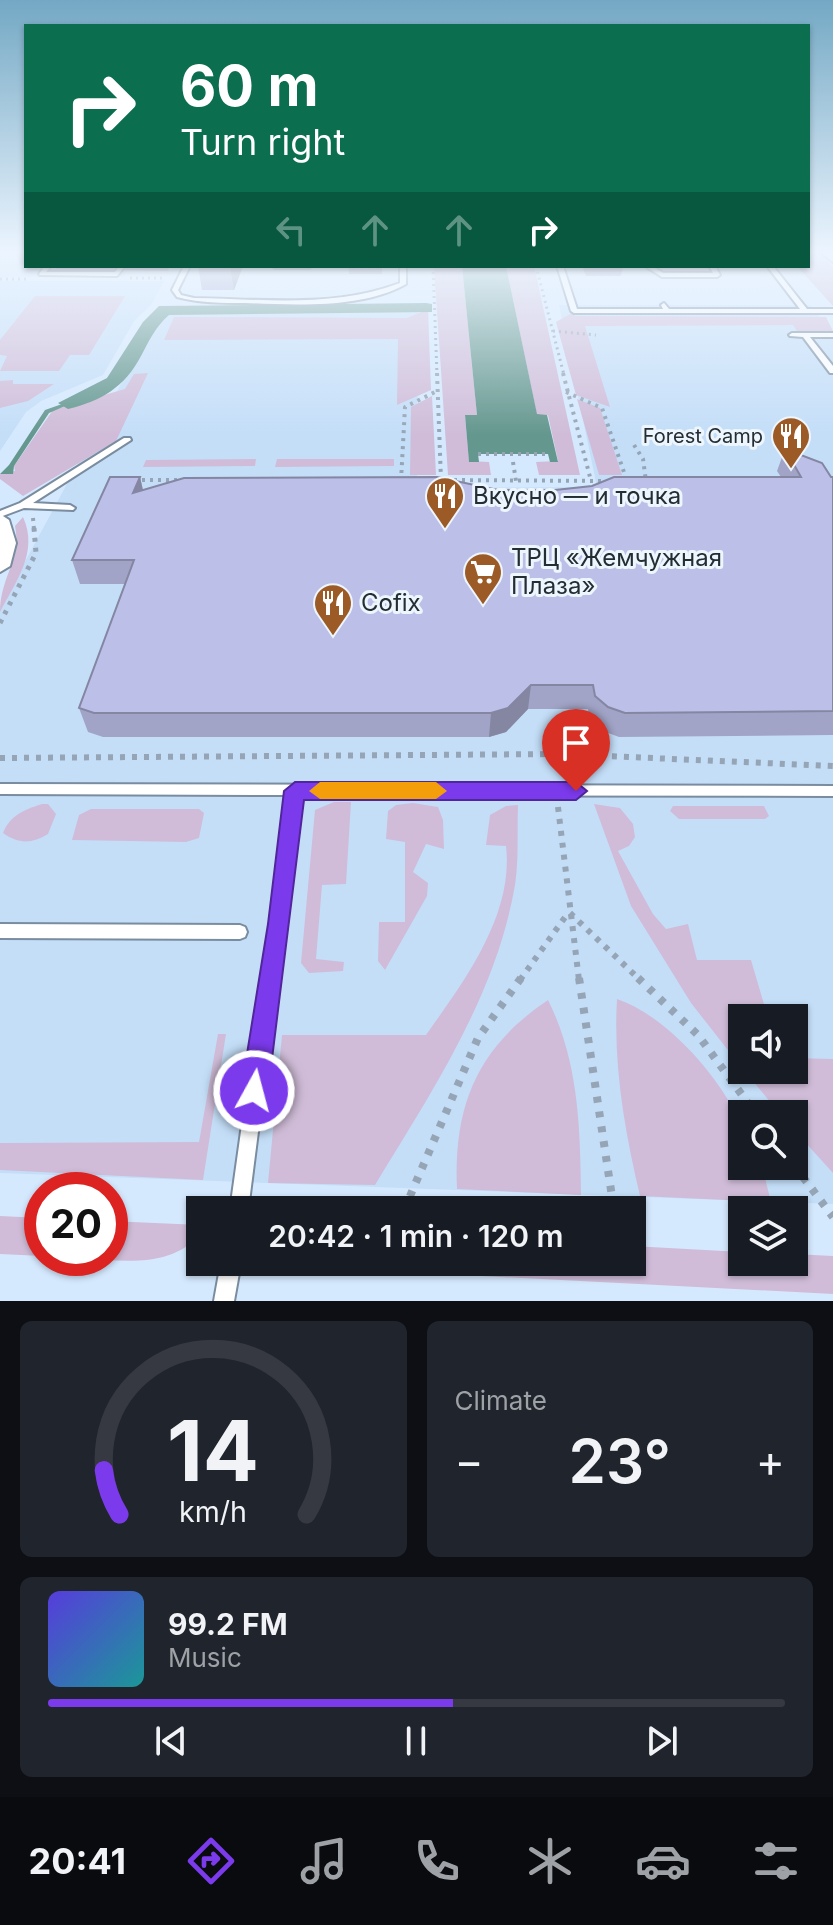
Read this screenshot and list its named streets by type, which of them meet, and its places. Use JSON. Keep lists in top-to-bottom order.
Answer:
{
  "places": {
    "restaurant": ["Forest Camp", "Вкусно — и точка", "Cofix"],
    "supermarket": ["ТРЦ «Жемчужная Плаза»"]
  },
  "page": {
    "turn": ["60 m", "Turn right"],
    "limit": "20",
    "trip": "20:42 · 1 min · 120 m",
    "tile": "Climate",
    "heat": ["−", "23°", "+"],
    "song": ["99.2 FM", "Music"],
    "tabs": "20:41",
    "gauge": ["14", "km/h"]
  }
}
